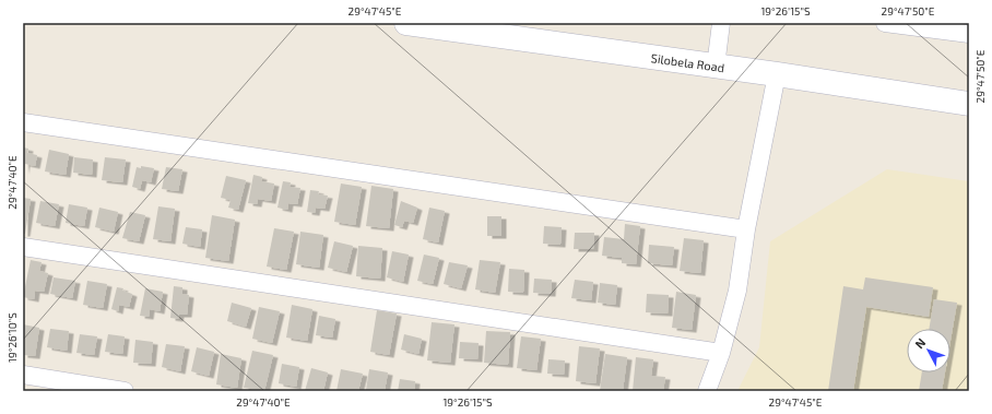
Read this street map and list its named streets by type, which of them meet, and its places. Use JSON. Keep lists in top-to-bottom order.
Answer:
{
  "streets": {
    "street": ["Silobela Road"]
  },
  "north": "top left",
  "coordinates": [
    "29°47'45\"E",
    "19°26'15\"S",
    "29°47'50\"E",
    "29°47'40\"E",
    "19°26'10\"S"
  ]
}
